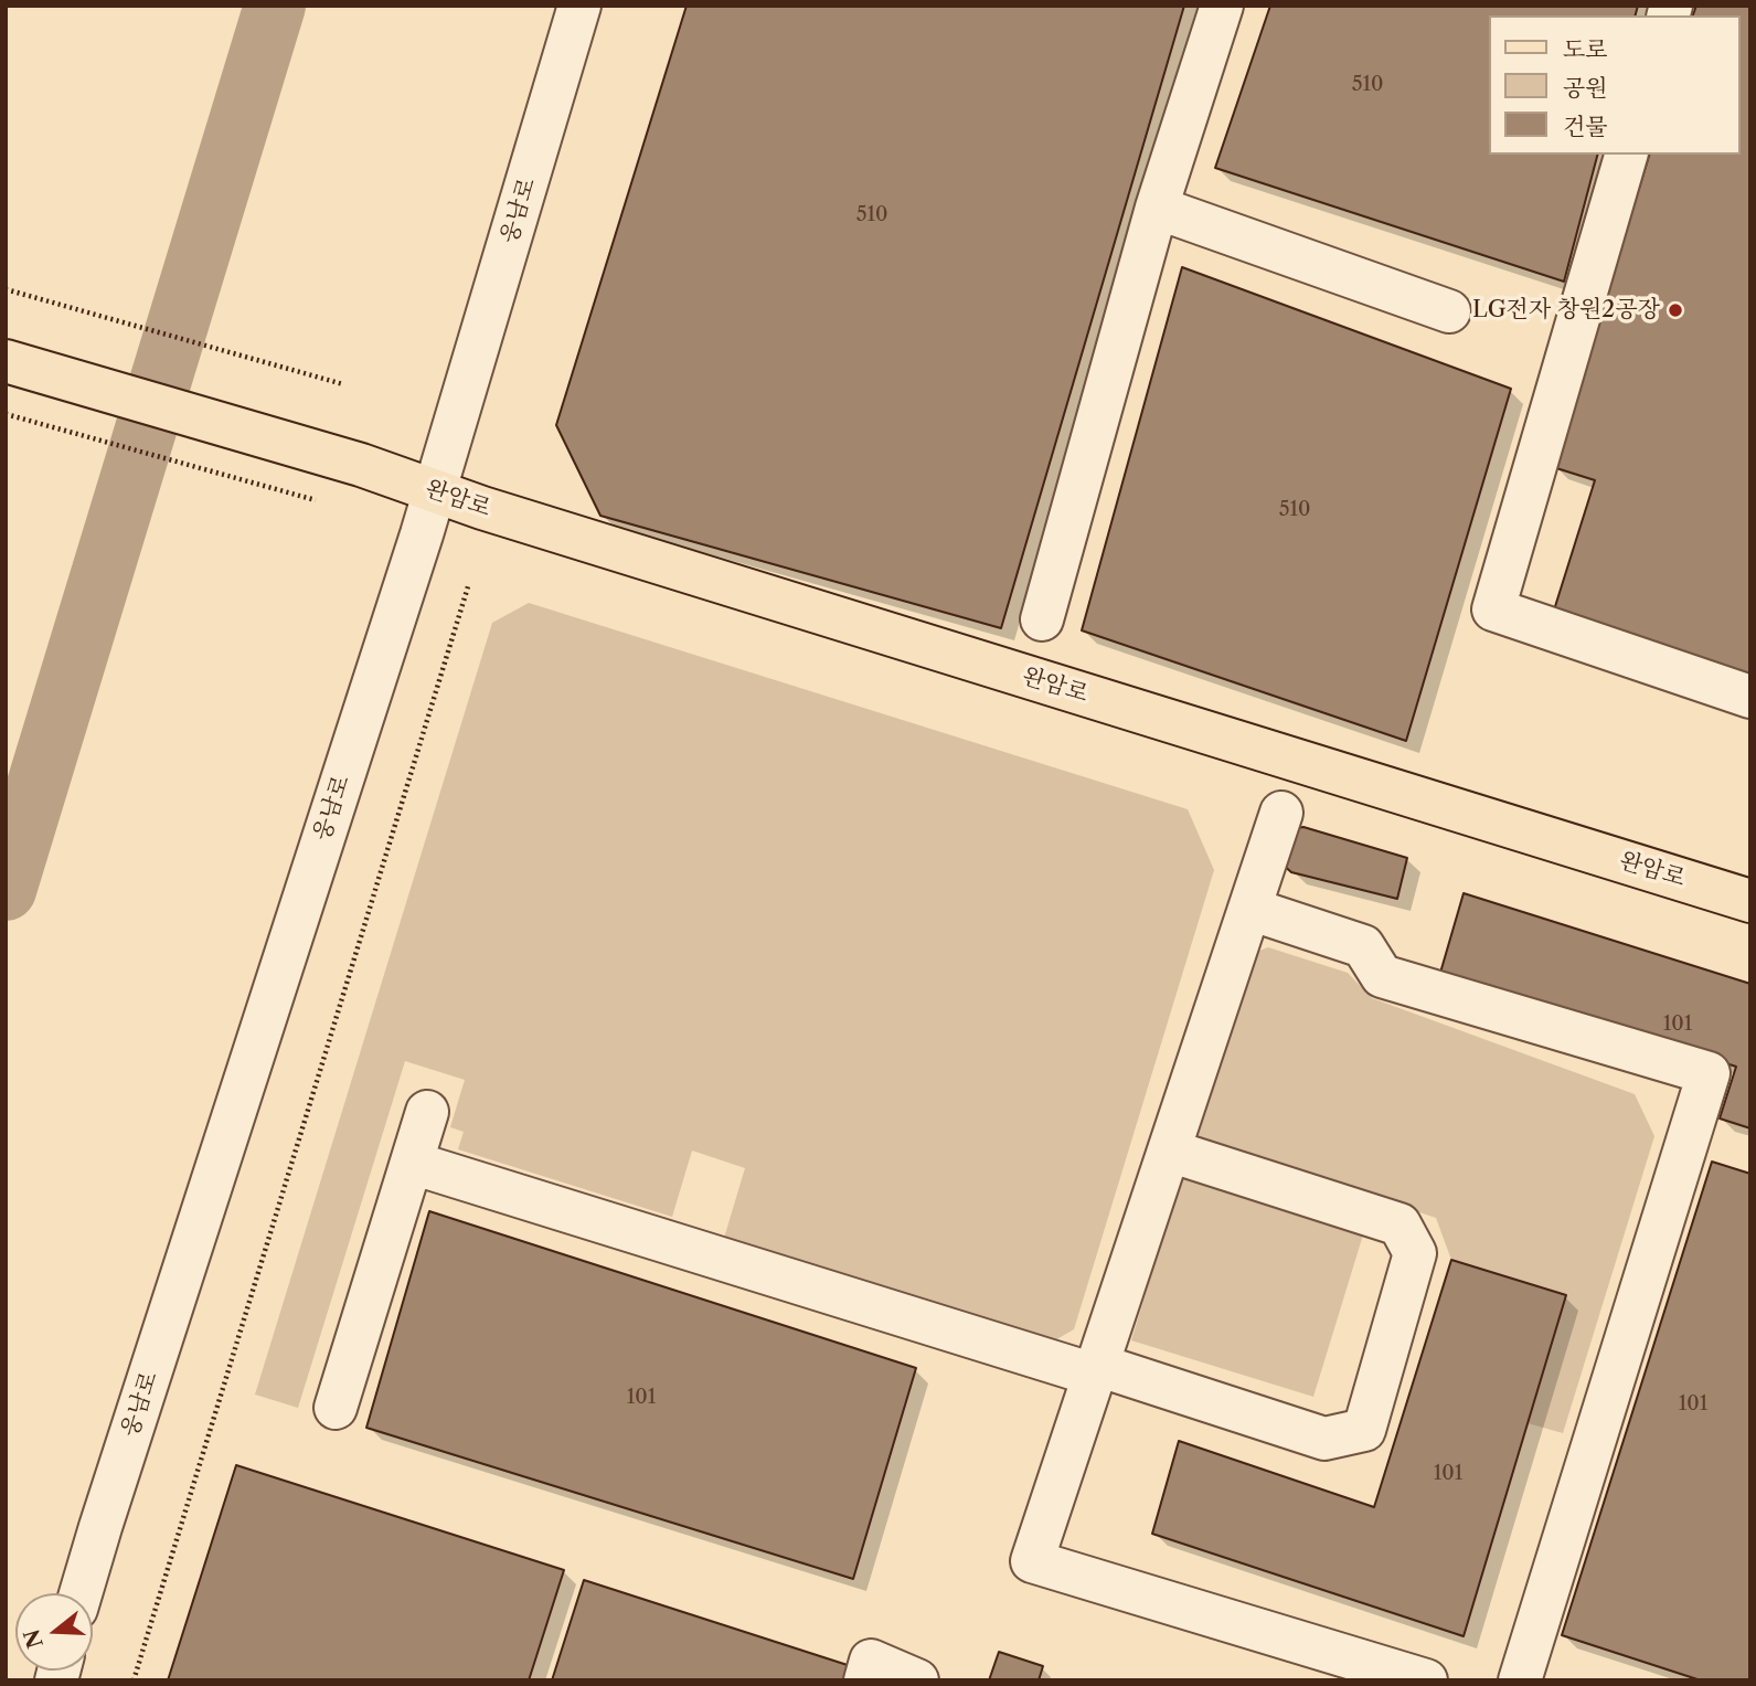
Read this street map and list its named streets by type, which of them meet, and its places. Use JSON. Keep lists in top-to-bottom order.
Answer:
{
  "streets": {
    "main road": ["완암로"],
    "street": ["웅남로"]
  },
  "crossings": [
    ["웅남로", "완암로"]
  ],
  "places": ["LG전자 창원2공장"],
  "house_numbers": [
    "510",
    "510",
    "510",
    "101",
    "101",
    "101",
    "101"
  ],
  "legend": ["도로", "공원", "건물"],
  "north": "left"
}
